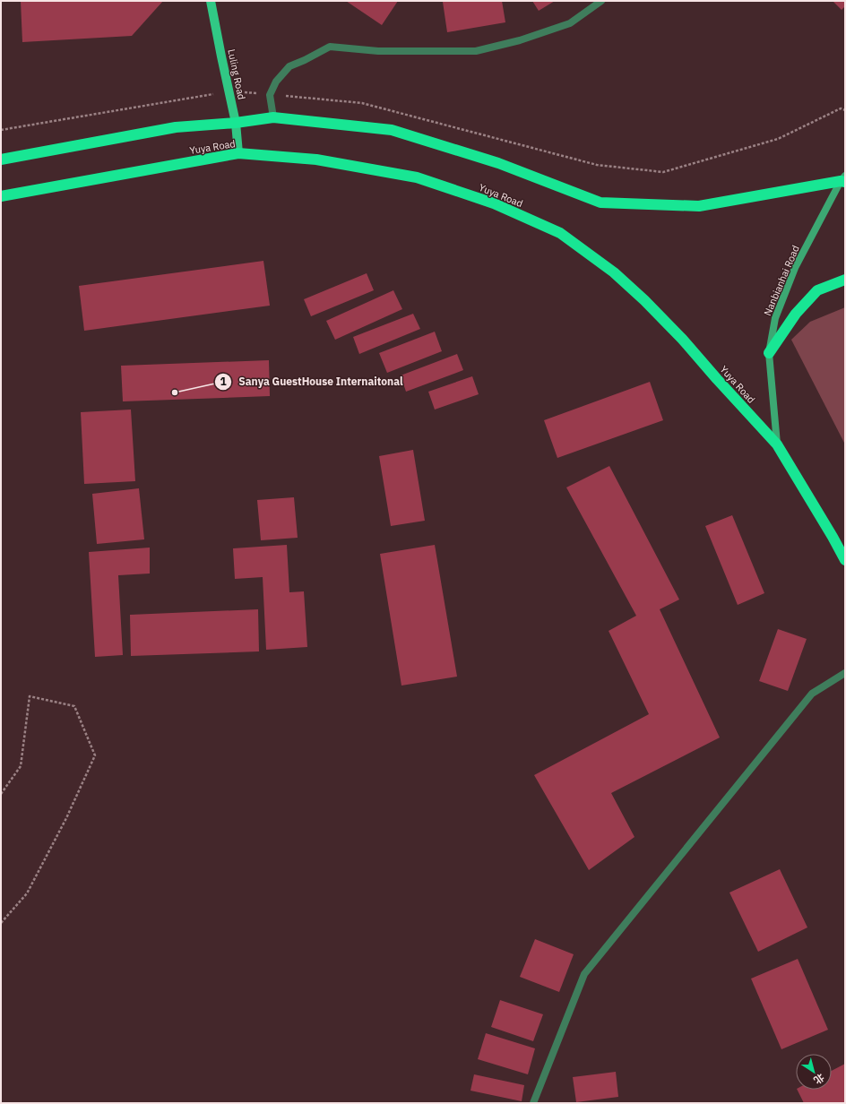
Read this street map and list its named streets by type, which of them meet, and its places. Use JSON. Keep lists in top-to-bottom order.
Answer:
{
  "streets": {
    "highway": ["Yuya Road"],
    "main road": ["Luling Road", "Nanbianhai Road"]
  },
  "crossings": [
    ["Luling Road", "Yuya Road"],
    ["Yuya Road", "Nanbianhai Road"]
  ],
  "places": ["Sanya GuestHouse Internaitonal"],
  "north": "bottom right"
}
